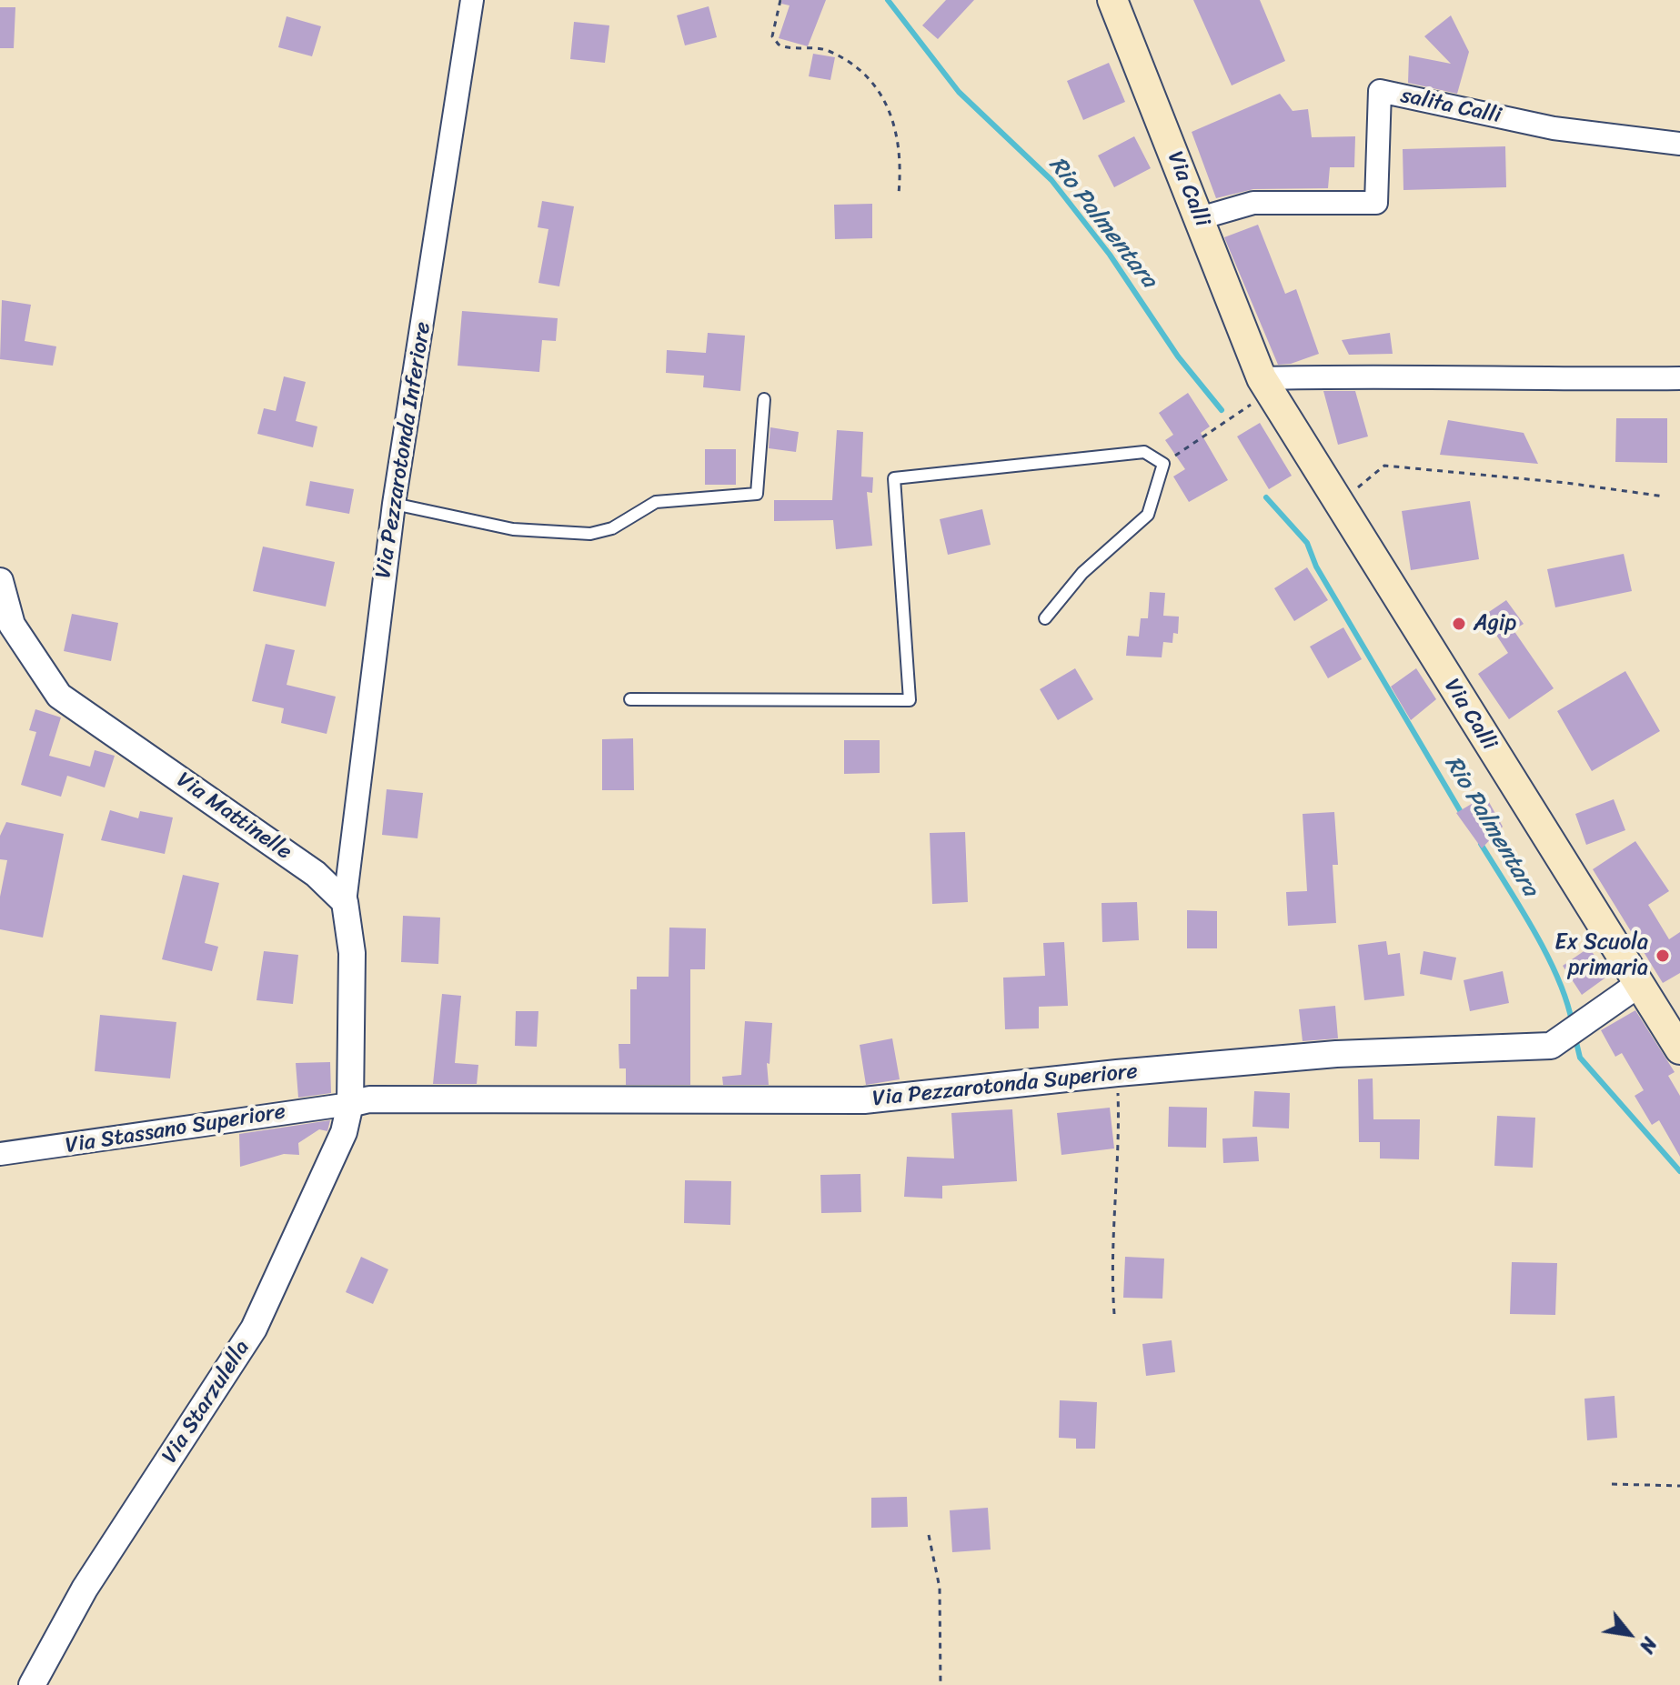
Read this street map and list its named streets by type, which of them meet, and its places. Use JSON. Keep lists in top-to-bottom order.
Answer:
{
  "streets": {
    "main road": ["Via Calli"],
    "street": [
      "salita Calli",
      "Via Pezzarotonda Inferiore",
      "Via Mattinelle",
      "Via Pezzarotonda Superiore",
      "Via Stassano Superiore",
      "Via Starzulella"
    ]
  },
  "crossings": [
    ["salita Calli", "Via Calli"],
    ["Via Calli", "Via Pezzarotonda Superiore"],
    ["Via Pezzarotonda Inferiore", "Via Mattinelle"],
    ["Via Pezzarotonda Superiore", "Via Stassano Superiore"],
    ["Via Pezzarotonda Superiore", "Via Starzulella"],
    ["Via Stassano Superiore", "Via Starzulella"]
  ],
  "water": ["Rio Palmentara"],
  "places": ["Agip", "Ex Scuola primaria"],
  "north": "bottom right"
}
